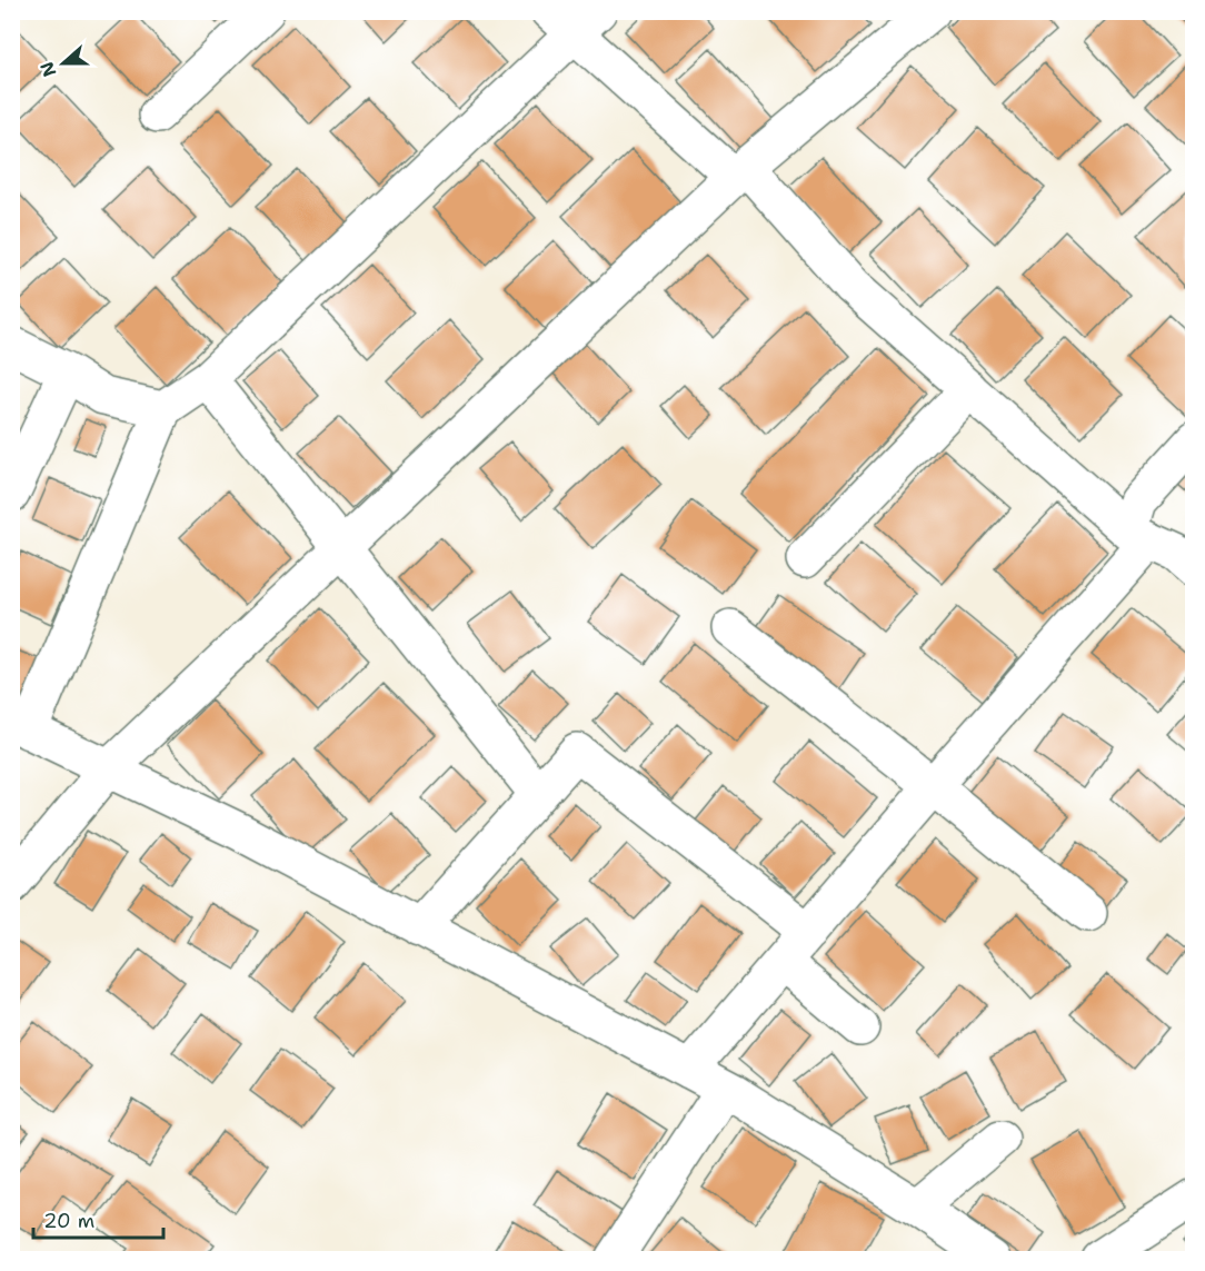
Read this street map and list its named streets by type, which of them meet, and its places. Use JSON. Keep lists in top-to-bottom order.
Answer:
{
  "scale_bar": "20 m",
  "north": "left"
}
